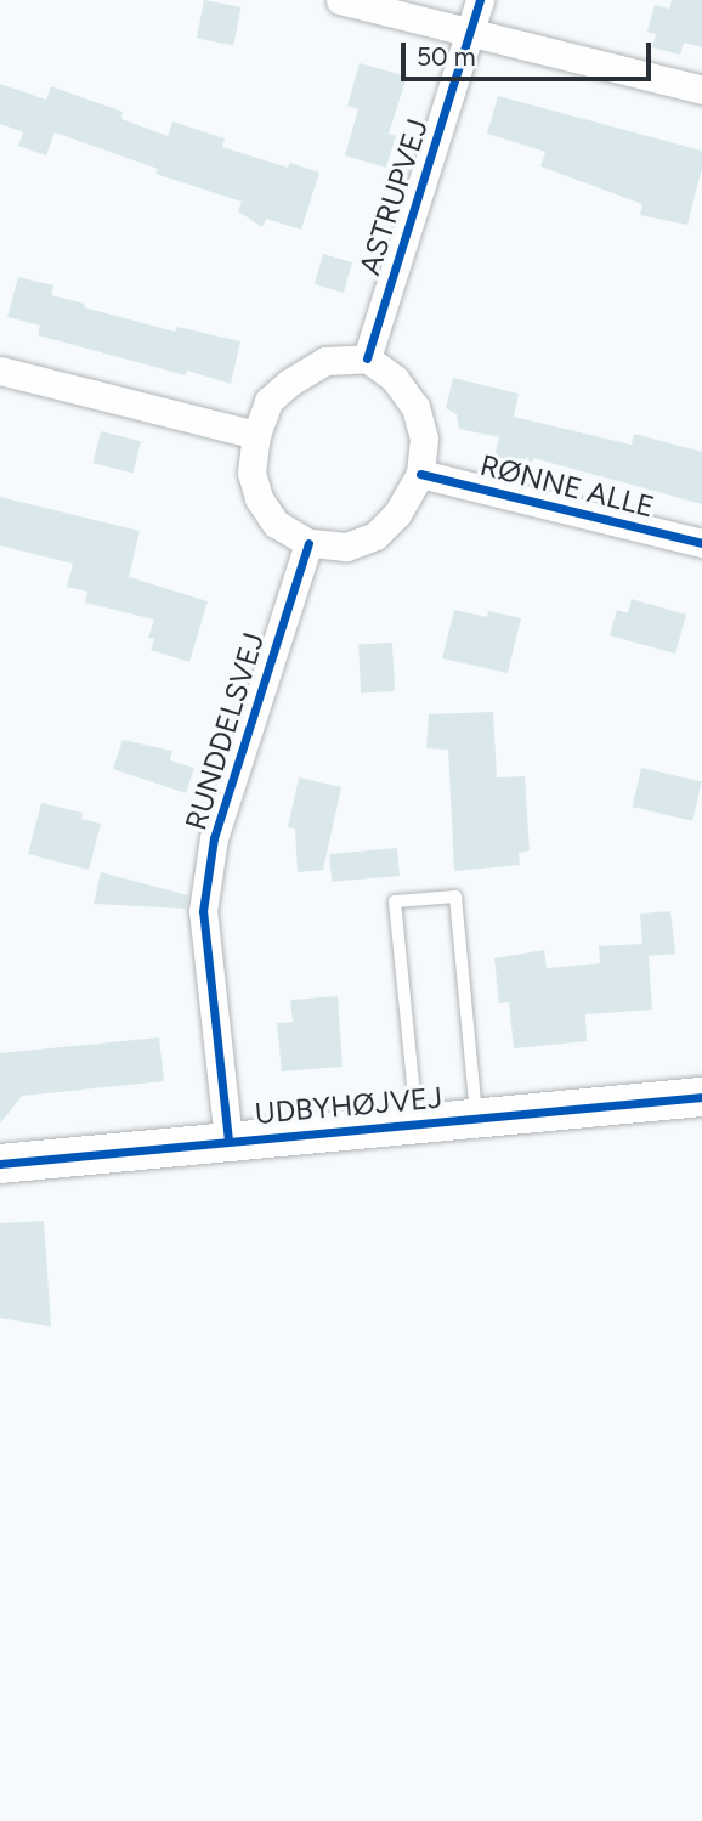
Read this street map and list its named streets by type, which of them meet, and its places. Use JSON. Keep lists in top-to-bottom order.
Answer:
{
  "streets": {
    "street": [
      "ASTRUPVEJ",
      "RØNNE ALLE",
      "RUNDDELSVEJ",
      "UDBYHØJVEJ"
    ]
  },
  "crossings": [
    ["ASTRUPVEJ", "RØNNE ALLE"],
    ["ASTRUPVEJ", "RUNDDELSVEJ"],
    ["RØNNE ALLE", "RUNDDELSVEJ"],
    ["RUNDDELSVEJ", "UDBYHØJVEJ"]
  ],
  "scale_bar": "50 m"
}
